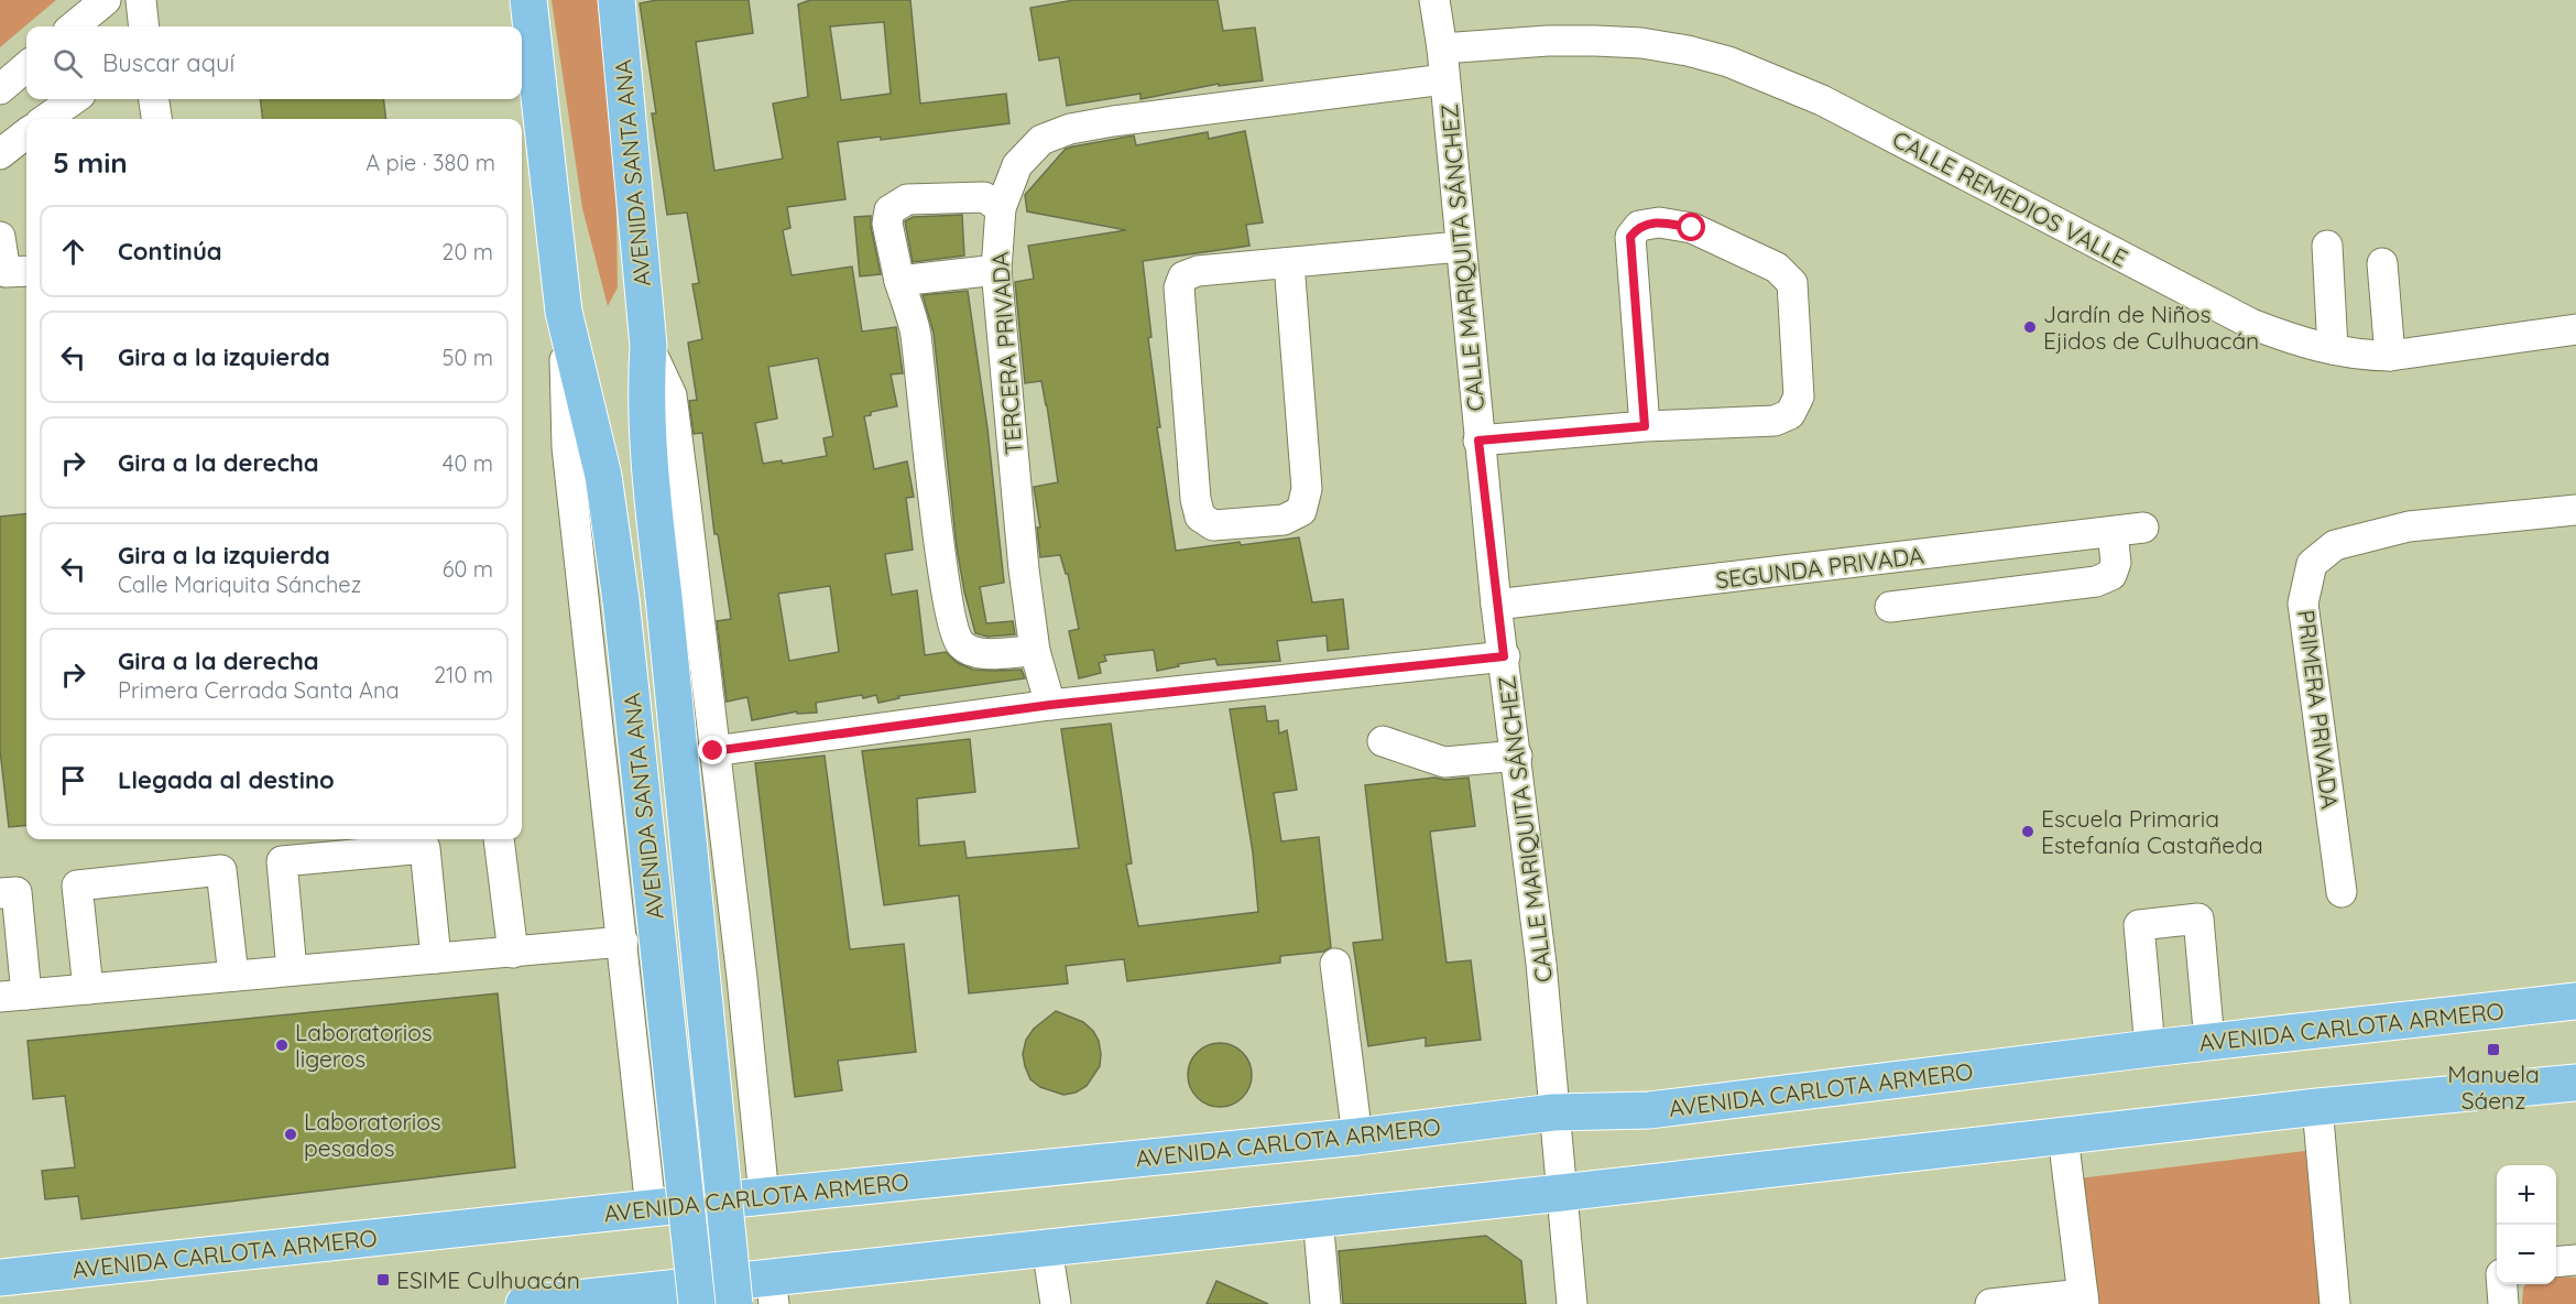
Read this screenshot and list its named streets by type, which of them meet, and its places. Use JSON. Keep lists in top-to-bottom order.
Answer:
{
  "streets": {
    "main road": ["AVENIDA SANTA ANA", "AVENIDA CARLOTA ARMERO"],
    "street": [
      "CALLE REMEDIOS VALLE",
      "CALLE MARIQUITA SÁNCHEZ",
      "TERCERA PRIVADA",
      "SEGUNDA PRIVADA",
      "PRIMERA PRIVADA"
    ]
  },
  "crossings": [
    ["AVENIDA SANTA ANA", "AVENIDA CARLOTA ARMERO"],
    ["CALLE REMEDIOS VALLE", "CALLE MARIQUITA SÁNCHEZ"],
    ["CALLE MARIQUITA SÁNCHEZ", "TERCERA PRIVADA"],
    ["CALLE MARIQUITA SÁNCHEZ", "SEGUNDA PRIVADA"],
    ["CALLE MARIQUITA SÁNCHEZ", "AVENIDA CARLOTA ARMERO"]
  ],
  "places": {
    "other": [
      "Jardín de Niños Ejidos de Culhuacán",
      "Escuela Primaria Estefanía Castañeda",
      "Laboratorios ligeros",
      "Laboratorios pesados"
    ],
    "transit": ["Manuela Sáenz", "ESIME Culhuacán"]
  },
  "page": {
    "search": "Buscar aquí",
    "heading": ["5 min", "A pie · 380 m"],
    "list": [
      ["Continúa", "20 m"],
      ["Gira a la izquierda", "50 m"],
      ["Gira a la derecha", "40 m"],
      ["Gira a la izquierda", "Calle Mariquita Sánchez", "60 m"],
      ["Gira a la derecha", "Primera Cerrada Santa Ana", "210 m"],
      "Llegada al destino"
    ],
    "map_buttons": ["+", "−"]
  }
}
